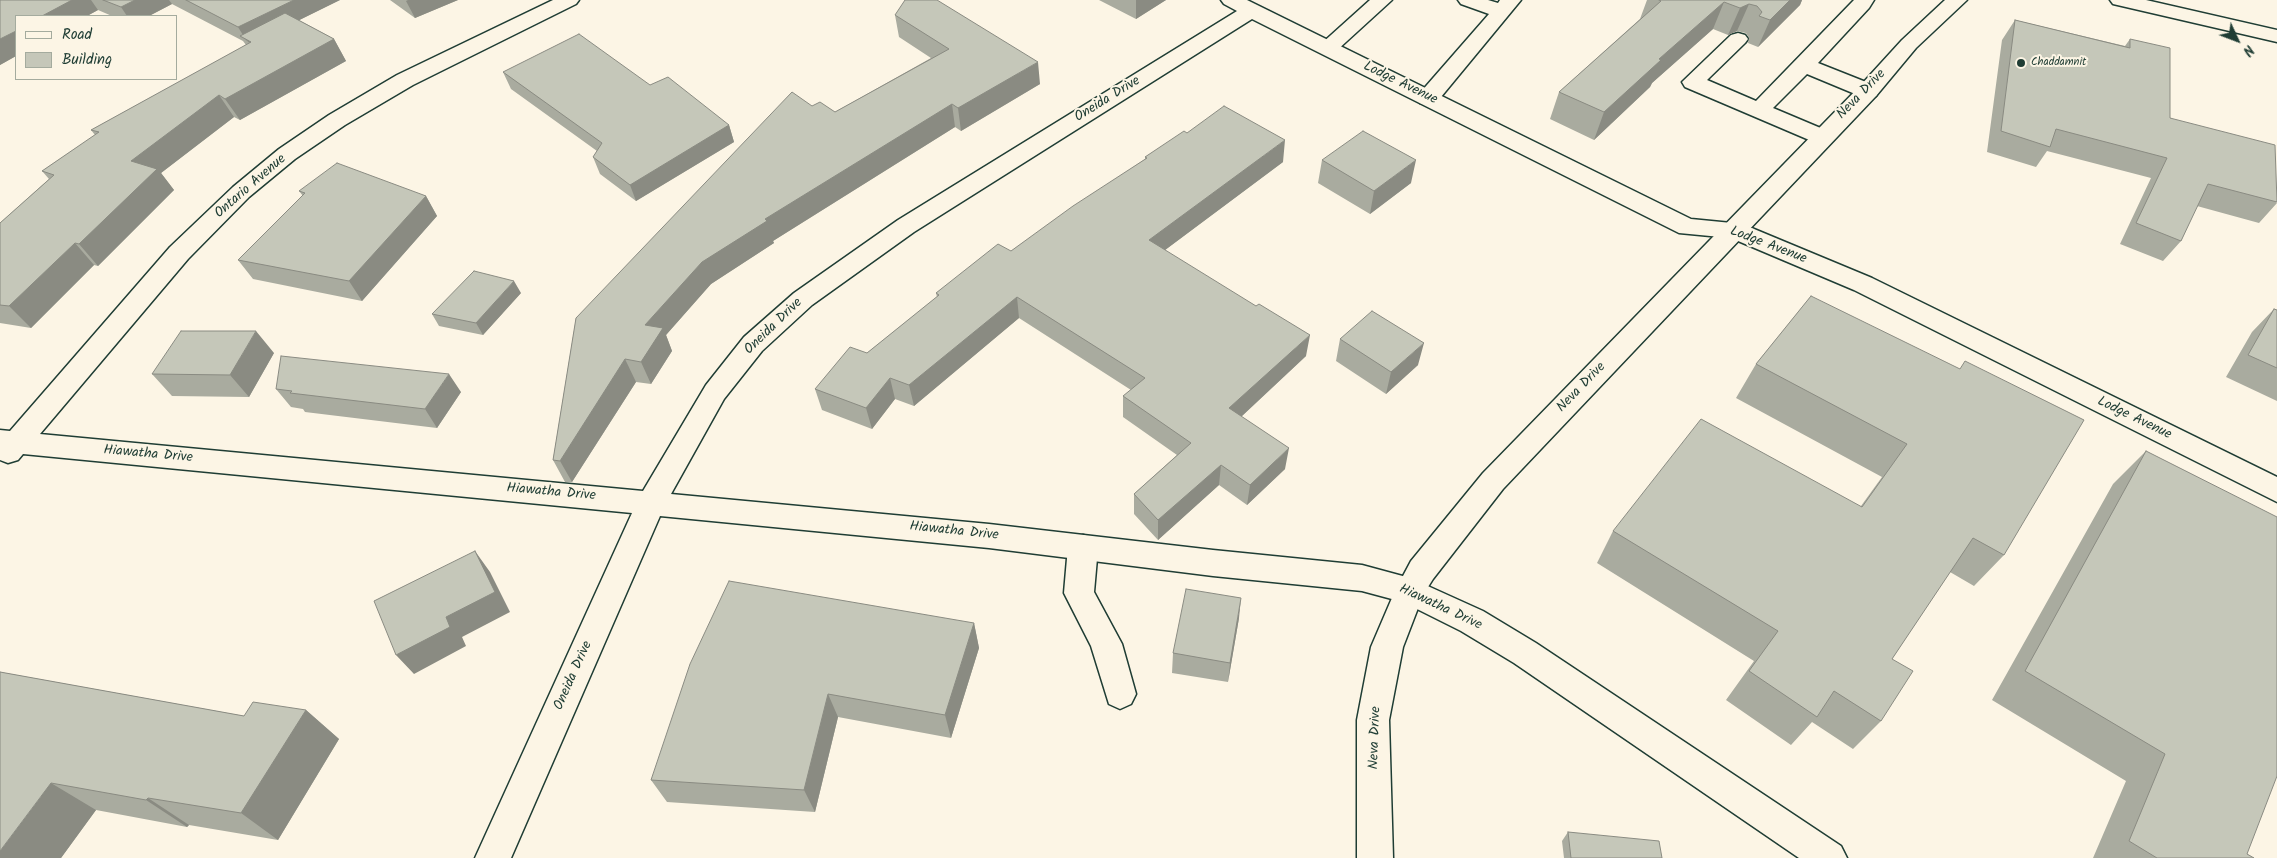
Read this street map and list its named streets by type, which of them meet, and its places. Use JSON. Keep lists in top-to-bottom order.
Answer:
{
  "streets": {
    "street": [
      "Lodge Avenue",
      "Neva Drive",
      "Oneida Drive",
      "Ontario Avenue",
      "Hiawatha Drive"
    ]
  },
  "crossings": [
    ["Lodge Avenue", "Neva Drive"],
    ["Lodge Avenue", "Oneida Drive"],
    ["Neva Drive", "Hiawatha Drive"],
    ["Oneida Drive", "Hiawatha Drive"],
    ["Ontario Avenue", "Hiawatha Drive"]
  ],
  "places": ["Chaddamnit"],
  "legend": ["Road", "Building"],
  "north": "bottom right"
}
